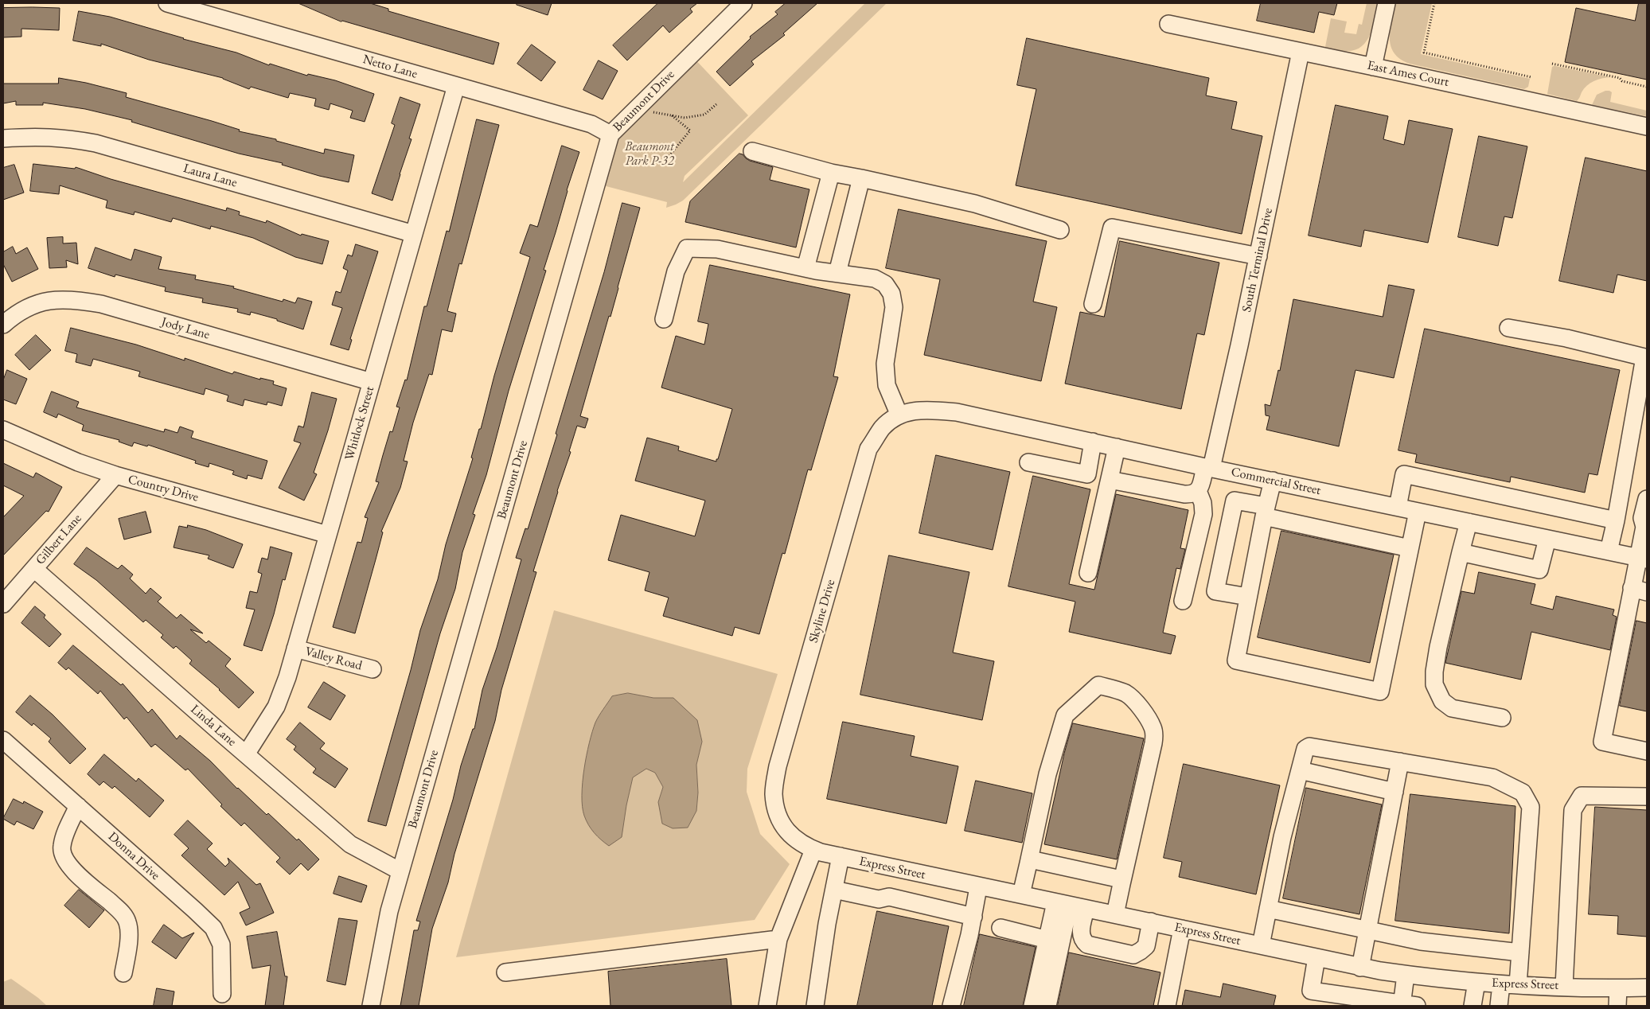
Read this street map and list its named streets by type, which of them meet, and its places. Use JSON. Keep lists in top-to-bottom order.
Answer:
{
  "streets": {
    "street": [
      "Netto Lane",
      "East Ames Court",
      "Beaumont Drive",
      "Laura Lane",
      "South Terminal Drive",
      "Jody Lane",
      "Whitlock Street",
      "Commercial Street",
      "Country Drive",
      "Gilbert Lane",
      "Skyline Drive",
      "Valley Road",
      "Linda Lane",
      "Donna Drive",
      "Express Street"
    ]
  },
  "crossings": [
    ["Netto Lane", "Beaumont Drive"],
    ["Netto Lane", "Whitlock Street"],
    ["East Ames Court", "South Terminal Drive"],
    ["Beaumont Drive", "Linda Lane"],
    ["Laura Lane", "Whitlock Street"],
    ["South Terminal Drive", "Commercial Street"],
    ["Jody Lane", "Whitlock Street"],
    ["Whitlock Street", "Country Drive"],
    ["Whitlock Street", "Valley Road"],
    ["Whitlock Street", "Linda Lane"],
    ["Commercial Street", "Skyline Drive"],
    ["Country Drive", "Gilbert Lane"],
    ["Gilbert Lane", "Linda Lane"],
    ["Skyline Drive", "Express Street"]
  ],
  "parks": ["Beaumont Park P-32"]
}
